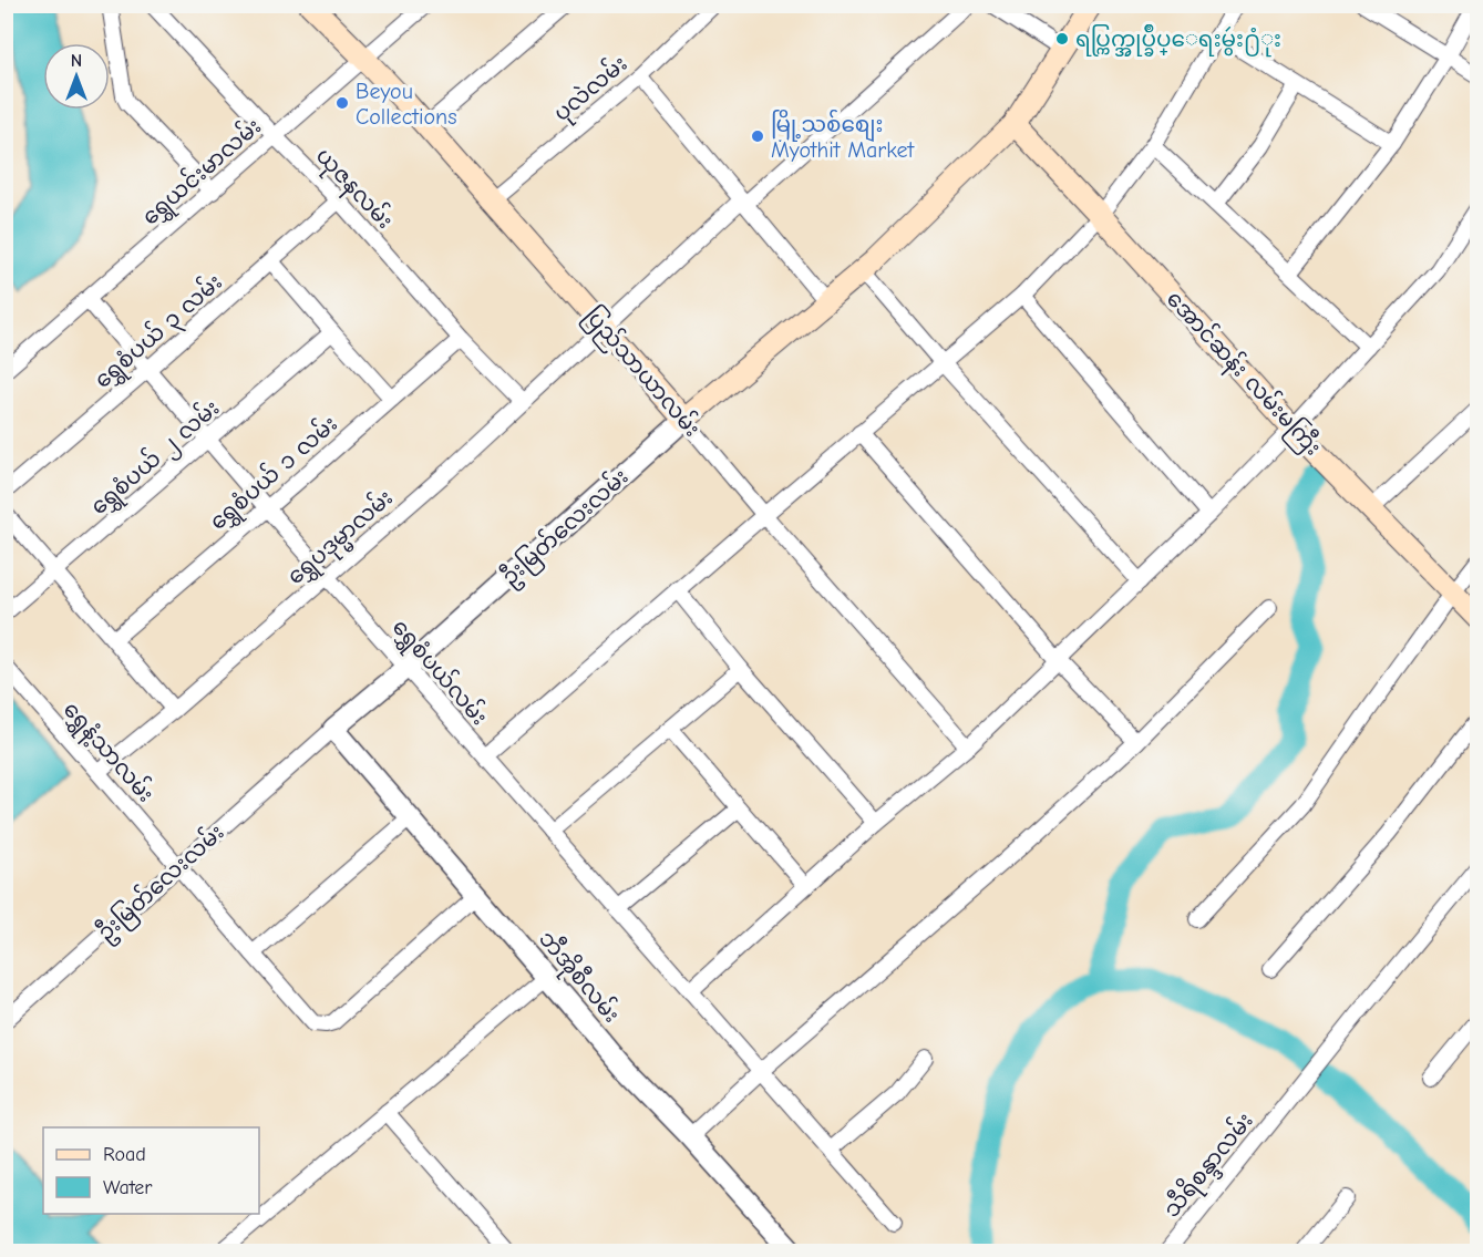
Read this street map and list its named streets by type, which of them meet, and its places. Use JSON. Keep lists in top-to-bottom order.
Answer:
{
  "streets": {
    "main road": ["ပြည်သာယာလမ်း", "အောင်ဆန်း လမ်းမကြီး", "ဦးမြတ်လေးလမ်း"],
    "street": [
      "ပုလဲလမ်း",
      "ရွှေယင်းမာလမ်း",
      "ယုဇနလမ်း",
      "ရွှေစံပယ် ၃ လမ်း",
      "ရွှေစံပယ် ၂ လမ်း",
      "ရွှေစံပယ် ၁ လမ်း",
      "ရွှေပဒုမ္မာလမ်း",
      "ရွှေစံပယ်လမ်း",
      "ရွှေနံ့သာလမ်း",
      "ဘီအိုစီလမ်း",
      "သီရိစန္ဒာလမ်း"
    ]
  },
  "crossings": [
    ["ပုလဲလမ်း", "ပြည်သာယာလမ်း"],
    ["ရွှေယင်းမာလမ်း", "ယုဇနလမ်း"],
    ["ရွှေယင်းမာလမ်း", "ပြည်သာယာလမ်း"],
    ["ရွှေယင်းမာလမ်း", "ရွှေစံပယ်လမ်း"],
    ["ယုဇနလမ်း", "ရွှေစံပယ် ၃ လမ်း"],
    ["ယုဇနလမ်း", "ရွှေစံပယ် ၁ လမ်း"],
    ["ယုဇနလမ်း", "ရွှေပဒုမ္မာလမ်း"],
    ["ရွှေစံပယ် ၃ လမ်း", "ရွှေစံပယ်လမ်း"],
    ["ပြည်သာယာလမ်း", "ဦးမြတ်လေးလမ်း"],
    ["ပြည်သာယာလမ်း", "ရွှေပဒုမ္မာလမ်း"],
    ["အောင်ဆန်း လမ်းမကြီး", "ဦးမြတ်လေးလမ်း"],
    ["ရွှေစံပယ် ၂ လမ်း", "ရွှေစံပယ်လမ်း"],
    ["ရွှေစံပယ် ၁ လမ်း", "ရွှေစံပယ်လမ်း"],
    ["ဦးမြတ်လေးလမ်း", "ရွှေစံပယ်လမ်း"],
    ["ဦးမြတ်လေးလမ်း", "ရွှေနံ့သာလမ်း"],
    ["ဦးမြတ်လေးလမ်း", "ဘီအိုစီလမ်း"],
    ["ရွှေပဒုမ္မာလမ်း", "ရွှေစံပယ်လမ်း"],
    ["ရွှေပဒုမ္မာလမ်း", "ရွှေနံ့သာလမ်း"],
    ["ရွှေနံ့သာလမ်း", "ဘီအိုစီလမ်း"]
  ],
  "places": ["ရပ္ကြက္အုပ္ခ်ဳပ္ေရးမွဴး႐ံုး", "Beyou Collections", "မြို့သစ်စျေး Myothit Market"],
  "legend": ["Road", "Water"],
  "north": "top"
}
